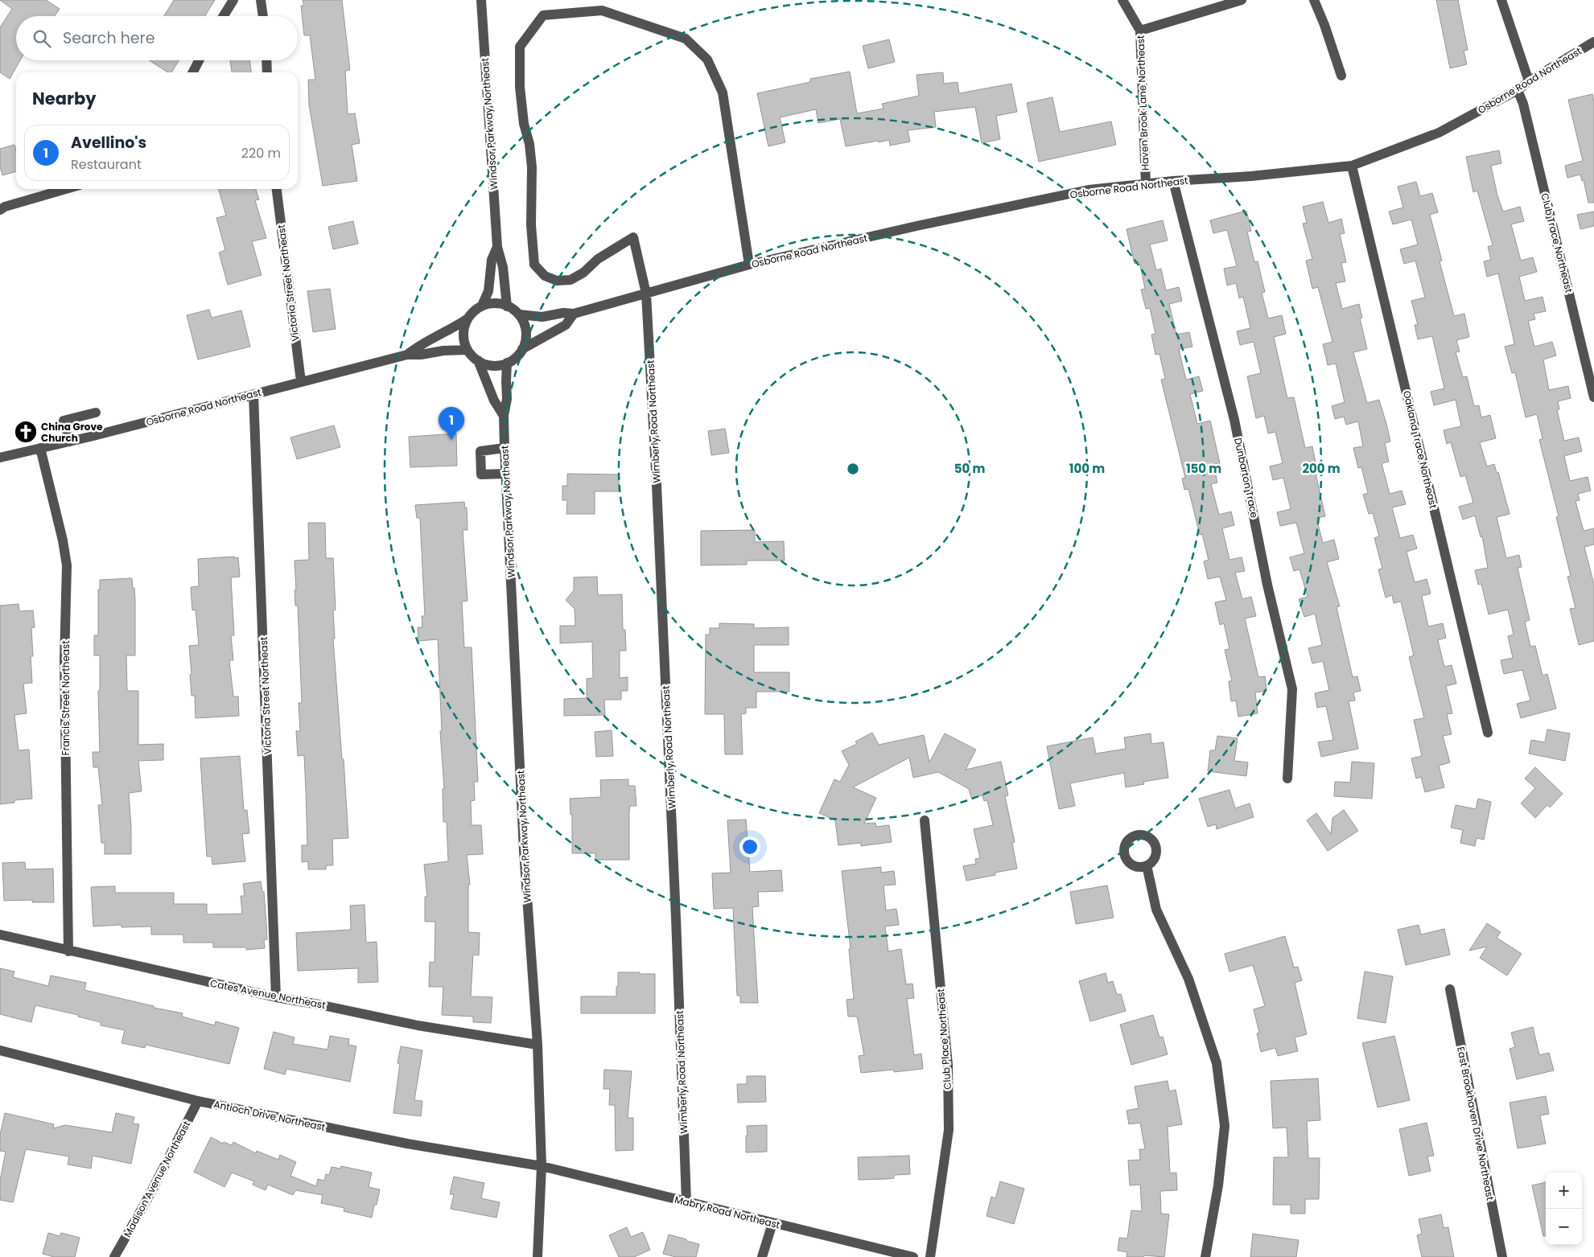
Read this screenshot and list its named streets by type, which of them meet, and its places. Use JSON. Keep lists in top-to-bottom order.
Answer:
{
  "streets": {
    "street": [
      "Osborne Road Northeast",
      "Haven Brook Lane Northeast",
      "Windsor Parkway Northeast",
      "Club Trace Northeast",
      "Victoria Street Northeast",
      "Wimberly Road Northeast",
      "Oakland Trace Northeast",
      "Dunbarton Trace",
      "Francis Street Northeast",
      "Cates Avenue Northeast",
      "Club Place Northeast",
      "Antioch Drive Northeast",
      "East Brookhaven Drive Northeast",
      "Madison Avenue Northeast",
      "Mabry Road Northeast"
    ]
  },
  "crossings": [
    ["Osborne Road Northeast", "Haven Brook Lane Northeast"],
    ["Osborne Road Northeast", "Windsor Parkway Northeast"],
    ["Osborne Road Northeast", "Club Trace Northeast"],
    ["Osborne Road Northeast", "Victoria Street Northeast"],
    ["Osborne Road Northeast", "Wimberly Road Northeast"],
    ["Osborne Road Northeast", "Oakland Trace Northeast"],
    ["Osborne Road Northeast", "Dunbarton Trace"],
    ["Osborne Road Northeast", "Francis Street Northeast"],
    ["Windsor Parkway Northeast", "Cates Avenue Northeast"],
    ["Windsor Parkway Northeast", "Antioch Drive Northeast"],
    ["Windsor Parkway Northeast", "Mabry Road Northeast"],
    ["Victoria Street Northeast", "Cates Avenue Northeast"],
    ["Wimberly Road Northeast", "Mabry Road Northeast"],
    ["Francis Street Northeast", "Cates Avenue Northeast"],
    ["Antioch Drive Northeast", "Madison Avenue Northeast"],
    ["Antioch Drive Northeast", "Mabry Road Northeast"]
  ],
  "places": {
    "church": ["China Grove Church"]
  },
  "page": {
    "search": "Search here",
    "heading": "Nearby",
    "list": [
      {
        "mark": "1",
        "name": "Avellino's",
        "note": "Restaurant",
        "value": "220 m"
      }
    ],
    "pins": "1",
    "map_buttons": ["+", "−"]
  },
  "rings": [
    "50 m",
    "100 m",
    "150 m",
    "200 m"
  ]
}
